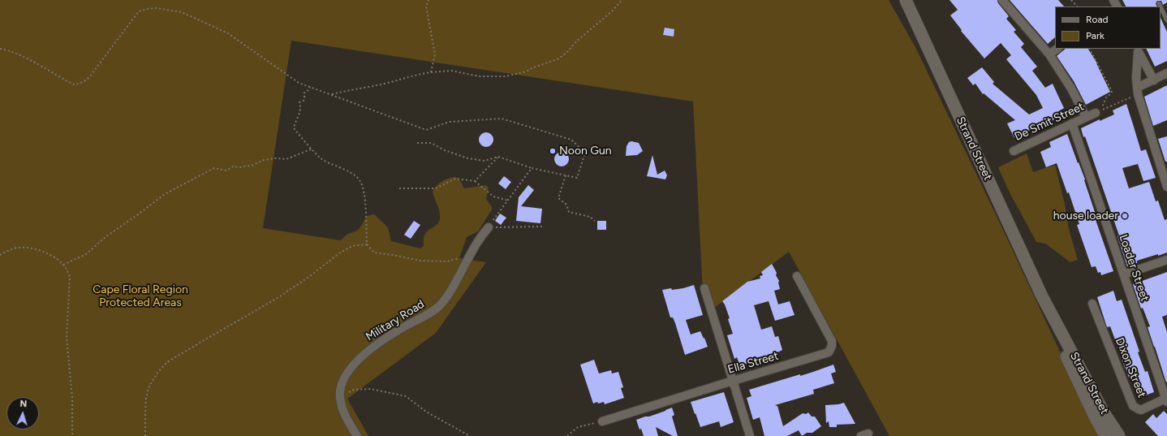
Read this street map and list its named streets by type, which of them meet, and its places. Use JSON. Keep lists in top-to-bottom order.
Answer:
{
  "streets": {
    "street": [
      "De Smit Street",
      "Strand Street",
      "Loader Street",
      "Military Road",
      "Ella Street",
      "Dixon Street"
    ]
  },
  "crossings": [
    ["De Smit Street", "Loader Street"],
    ["Loader Street", "Dixon Street"]
  ],
  "parks": ["Cape Floral Region Protected Areas"],
  "places": ["Noon Gun", "house loader"],
  "legend": ["Road", "Park"],
  "north": "top"
}
